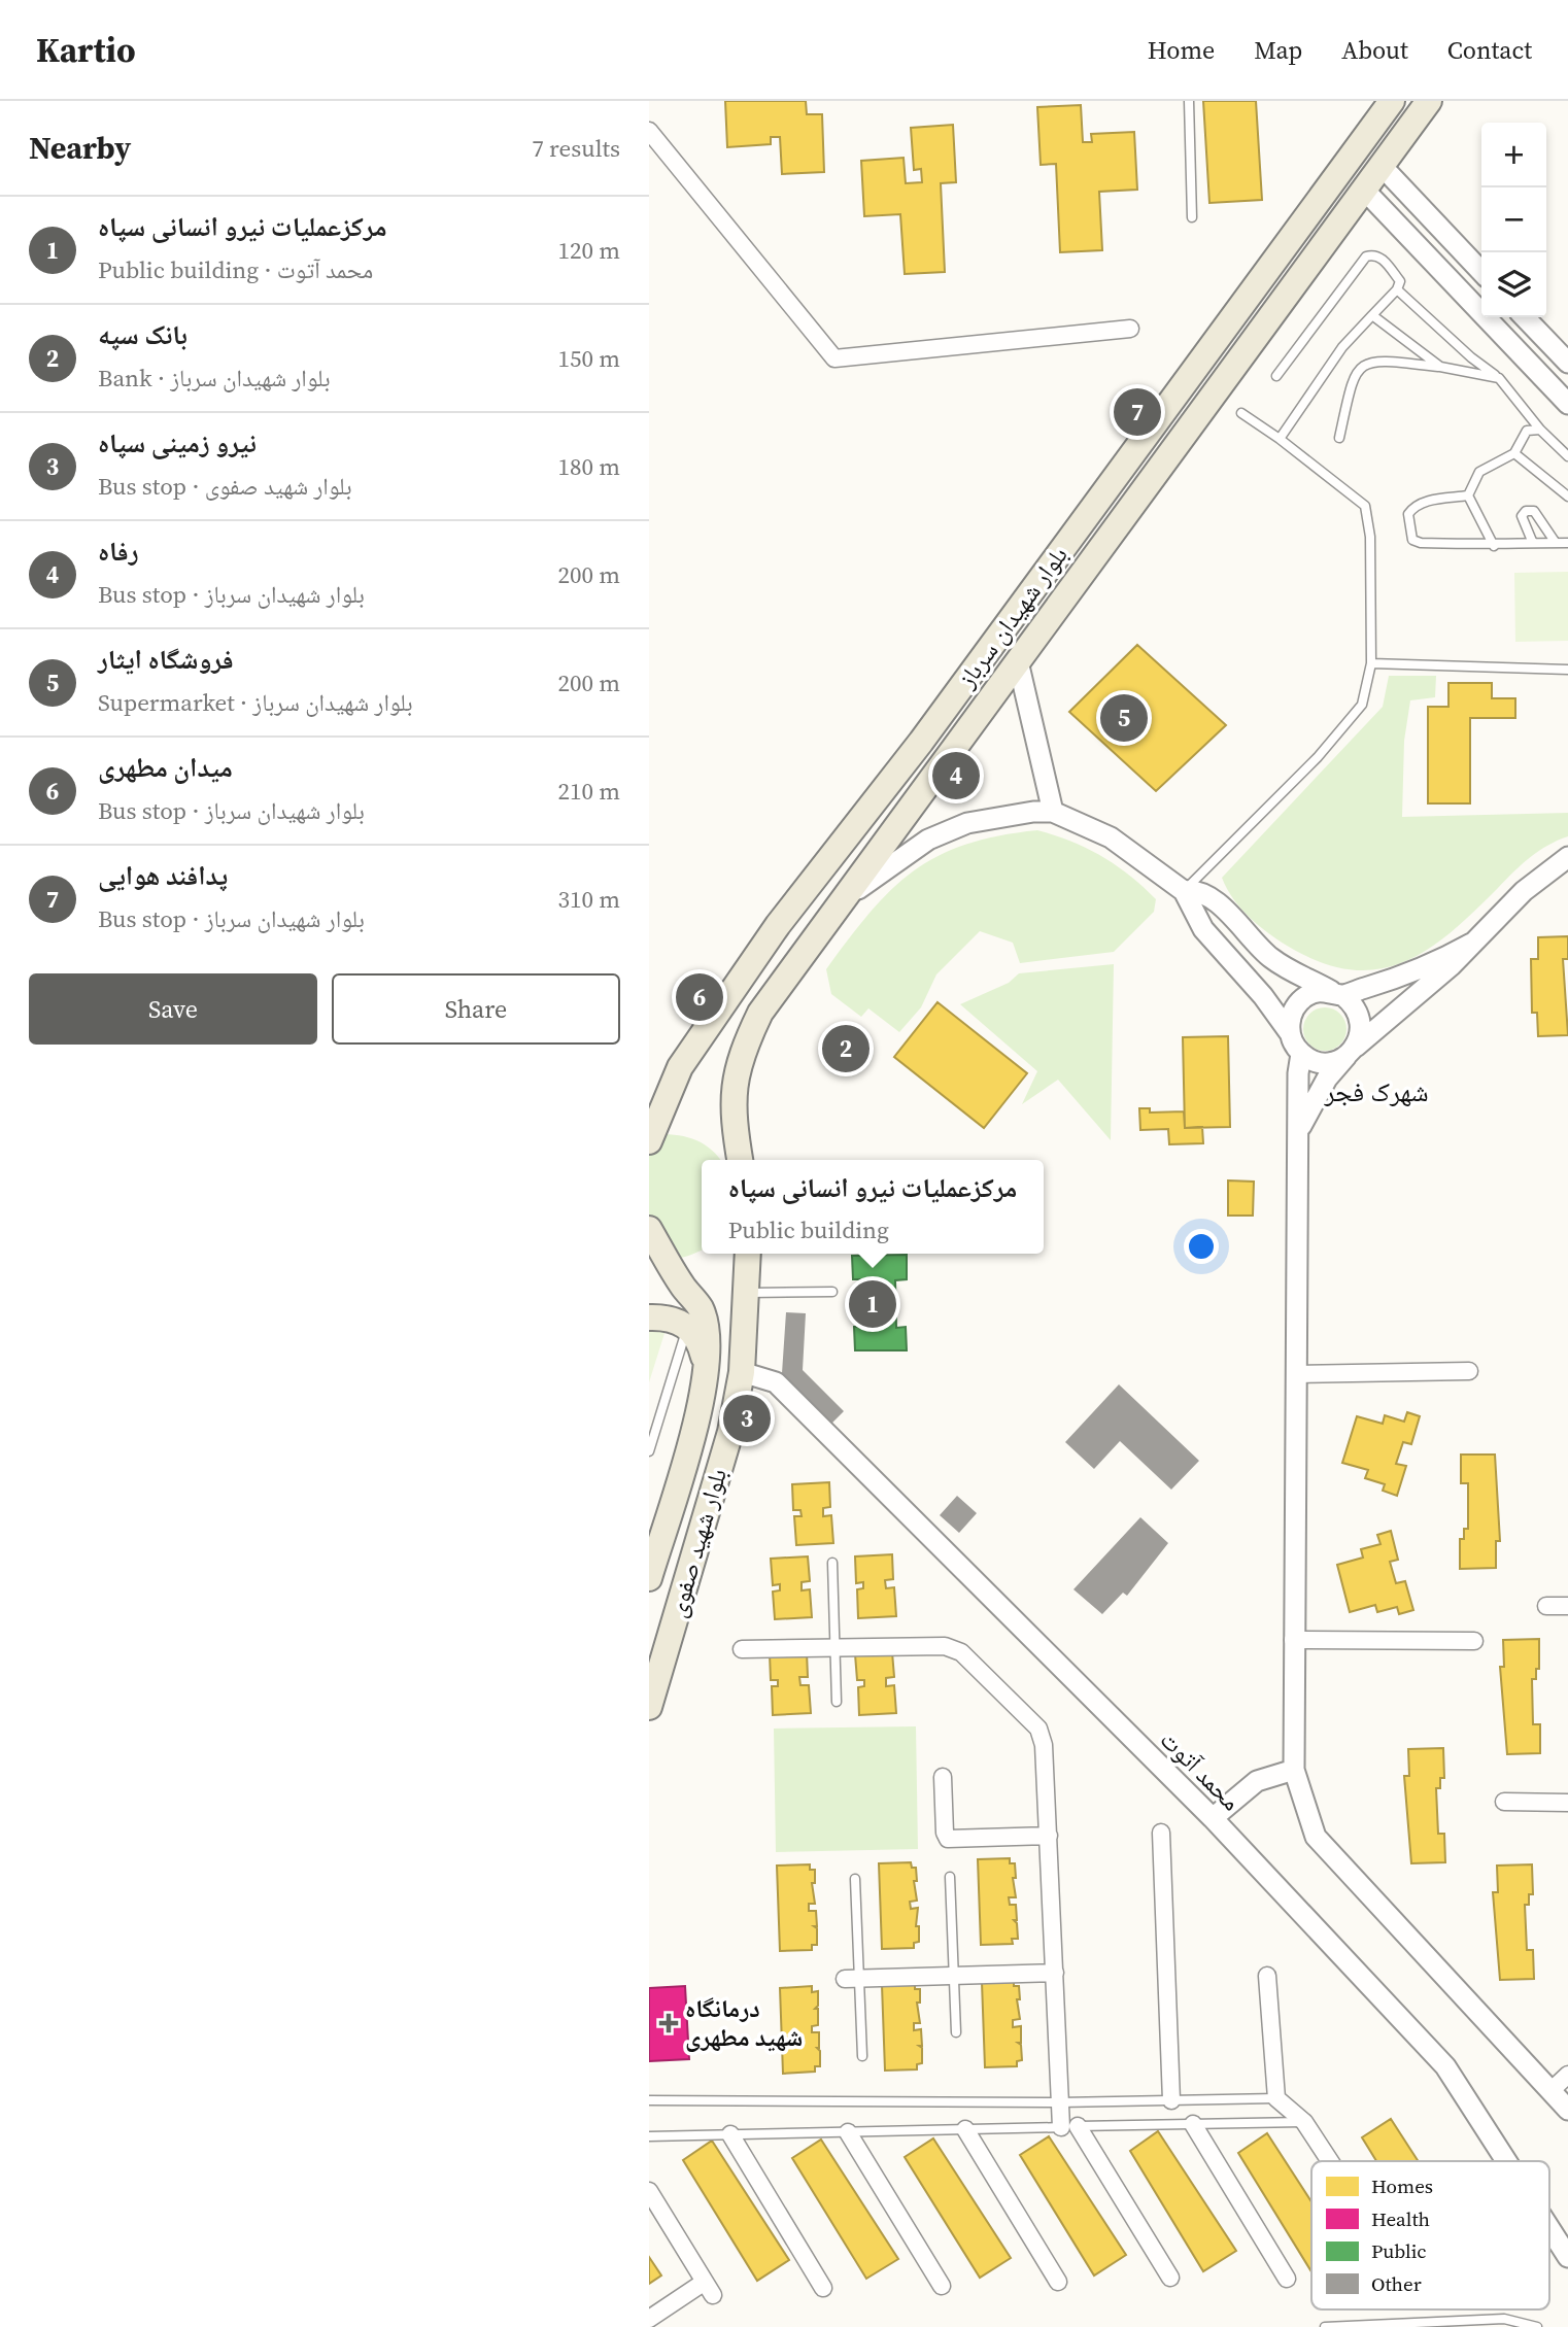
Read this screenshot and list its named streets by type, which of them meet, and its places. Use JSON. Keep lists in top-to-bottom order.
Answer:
{
  "streets": {
    "main road": ["بلوار شهیدان سرباز", "بلوار شهید صفوی"],
    "street": ["محمد آتوت"]
  },
  "crossings": [
    ["بلوار شهید صفوی", "محمد آتوت"]
  ],
  "districts": ["شهرک فجر"],
  "places": {
    "health": ["درمانگاه شهید مطهری"]
  },
  "legend": [
    "Homes",
    "Health",
    "Public",
    "Other"
  ],
  "page": {
    "header": "Kartio",
    "nav": [
      "Home",
      "Map",
      "About",
      "Contact"
    ],
    "heading": ["Nearby", "7 results"],
    "map_buttons": ["+", "−"],
    "list": [
      {
        "mark": "1",
        "name": "مرکزعملیات نیرو انسانی سپاه",
        "note": "Public building · محمد آتوت",
        "value": "120 m"
      },
      {
        "mark": "2",
        "name": "بانک سپه",
        "note": "Bank · بلوار شهیدان سرباز",
        "value": "150 m"
      },
      {
        "mark": "3",
        "name": "نیرو زمینی سپاه",
        "note": "Bus stop · بلوار شهید صفوی",
        "value": "180 m"
      },
      {
        "mark": "4",
        "name": "رفاه",
        "note": "Bus stop · بلوار شهیدان سرباز",
        "value": "200 m"
      },
      {
        "mark": "5",
        "name": "فروشگاه ایثار",
        "note": "Supermarket · بلوار شهیدان سرباز",
        "value": "200 m"
      },
      {
        "mark": "6",
        "name": "میدان مطهری",
        "note": "Bus stop · بلوار شهیدان سرباز",
        "value": "210 m"
      },
      {
        "mark": "7",
        "name": "پدافند هوایی",
        "note": "Bus stop · بلوار شهیدان سرباز",
        "value": "310 m"
      }
    ],
    "pins": [
      "7",
      "5",
      "4",
      "6",
      "2",
      "1",
      "3"
    ],
    "buttons": ["Save", "Share"],
    "popup": ["مرکزعملیات نیرو انسانی سپاه", "Public building"]
  }
}
